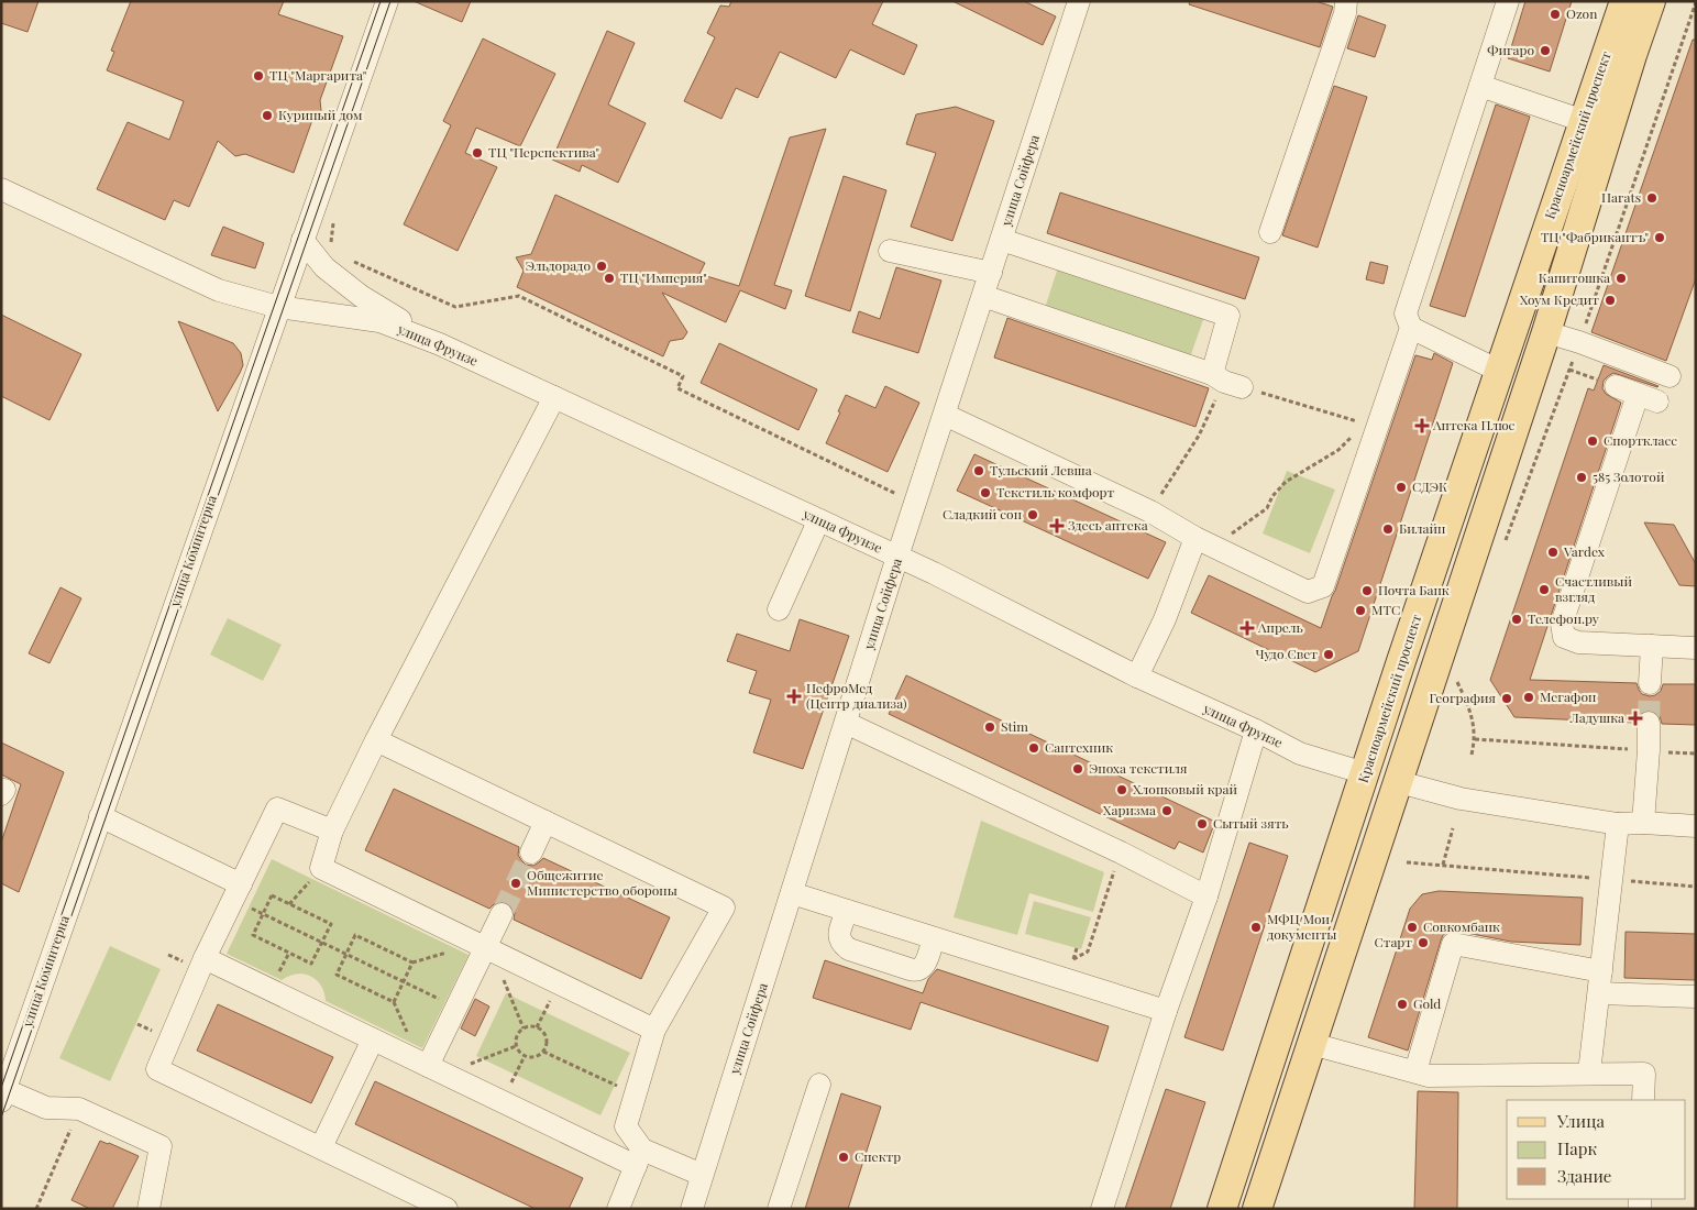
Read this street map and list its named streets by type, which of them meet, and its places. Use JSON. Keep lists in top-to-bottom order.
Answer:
{
  "streets": {
    "main road": ["Красноармейский проспект", "улица Фрунзе"],
    "street": ["улица Сойфера", "улица Коминтерна"]
  },
  "crossings": [
    ["Красноармейский проспект", "улица Фрунзе"],
    ["улица Сойфера", "улица Фрунзе"],
    ["улица Фрунзе", "улица Коминтерна"]
  ],
  "places": {
    "other": [
      "Ozon",
      "Фигаро",
      "ТЦ \"Маргарита\"",
      "Куриный дом",
      "ТЦ \"Перспектива\"",
      "Harats",
      "ТЦ \"Фабрикантъ\"",
      "Эльдорадо",
      "ТЦ \"Империя\"",
      "Капитошка",
      "Хоум Кредит",
      "Спорткласс",
      "Тульский Левша",
      "585 Золотой",
      "СДЭК",
      "Текстиль комфорт",
      "Сладкий сон",
      "Билайн",
      "Vardex",
      "Счастливый взгляд",
      "Почта Банк",
      "МТС",
      "Телефон.ру",
      "Чудо Cвет",
      "Мегафон",
      "География",
      "Stim",
      "Сантехник",
      "Эпоха текстиля",
      "Хлопковый край",
      "Харизма",
      "Сытый зять",
      "Общежитие Министерство обороны",
      "МФЦ Мои документы",
      "Совкомбанк",
      "Старт",
      "Gold",
      "Спектр"
    ],
    "health": [
      "Аптека Плюс",
      "Здесь аптека",
      "Апрель",
      "НефроМед (Центр диализа)",
      "Ладушка"
    ]
  },
  "legend": ["Улица", "Парк", "Здание"]
}
